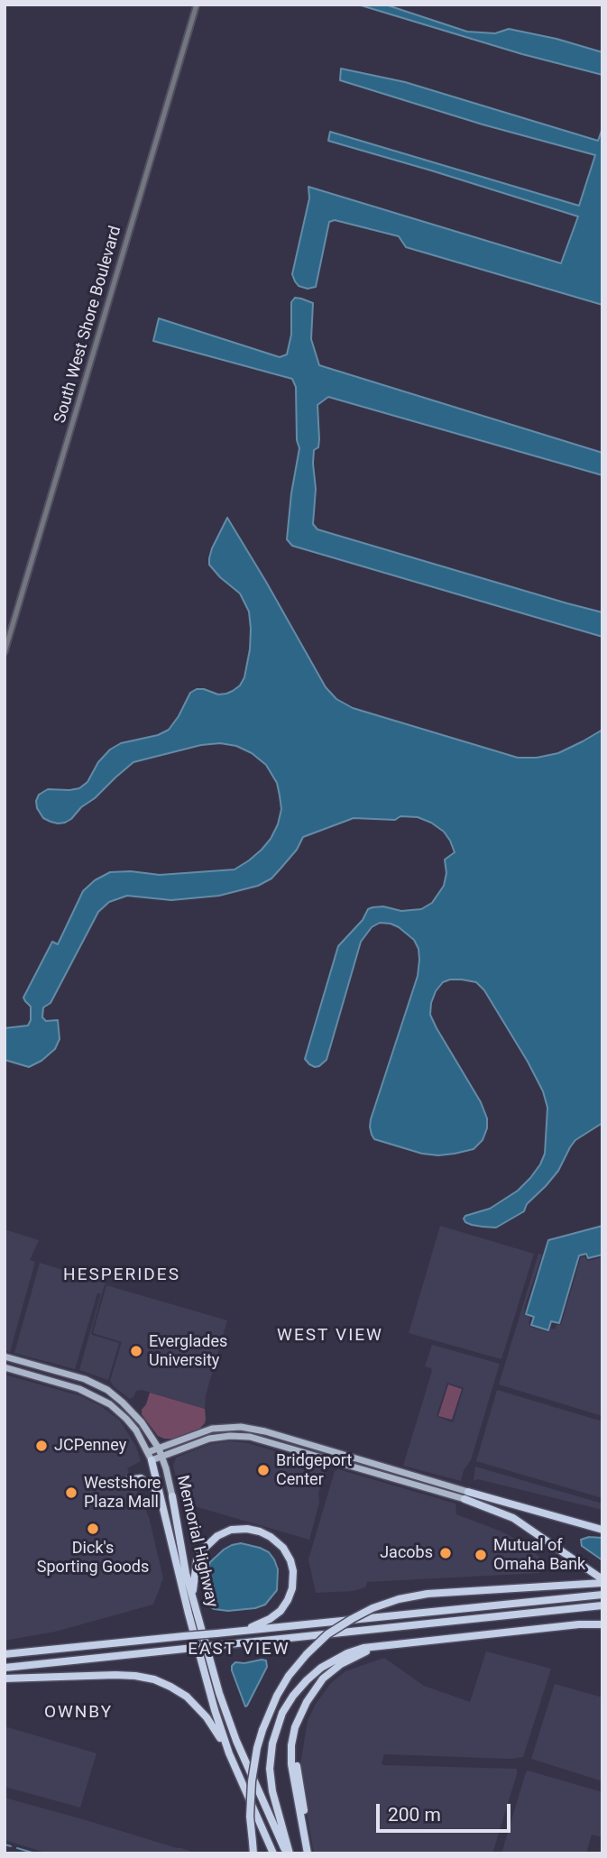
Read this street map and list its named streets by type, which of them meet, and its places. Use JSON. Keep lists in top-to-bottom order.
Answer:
{
  "streets": {
    "highway": ["Memorial Highway"],
    "street": ["South West Shore Boulevard"]
  },
  "districts": [
    "HESPERIDES",
    "WEST VIEW",
    "EAST VIEW",
    "OWNBY"
  ],
  "places": [
    "Everglades University",
    "JCPenney",
    "Bridgeport Center",
    "Westshore Plaza Mall",
    "Dick's Sporting Goods",
    "Jacobs",
    "Mutual of Omaha Bank"
  ],
  "scale_bar": "200 m"
}
